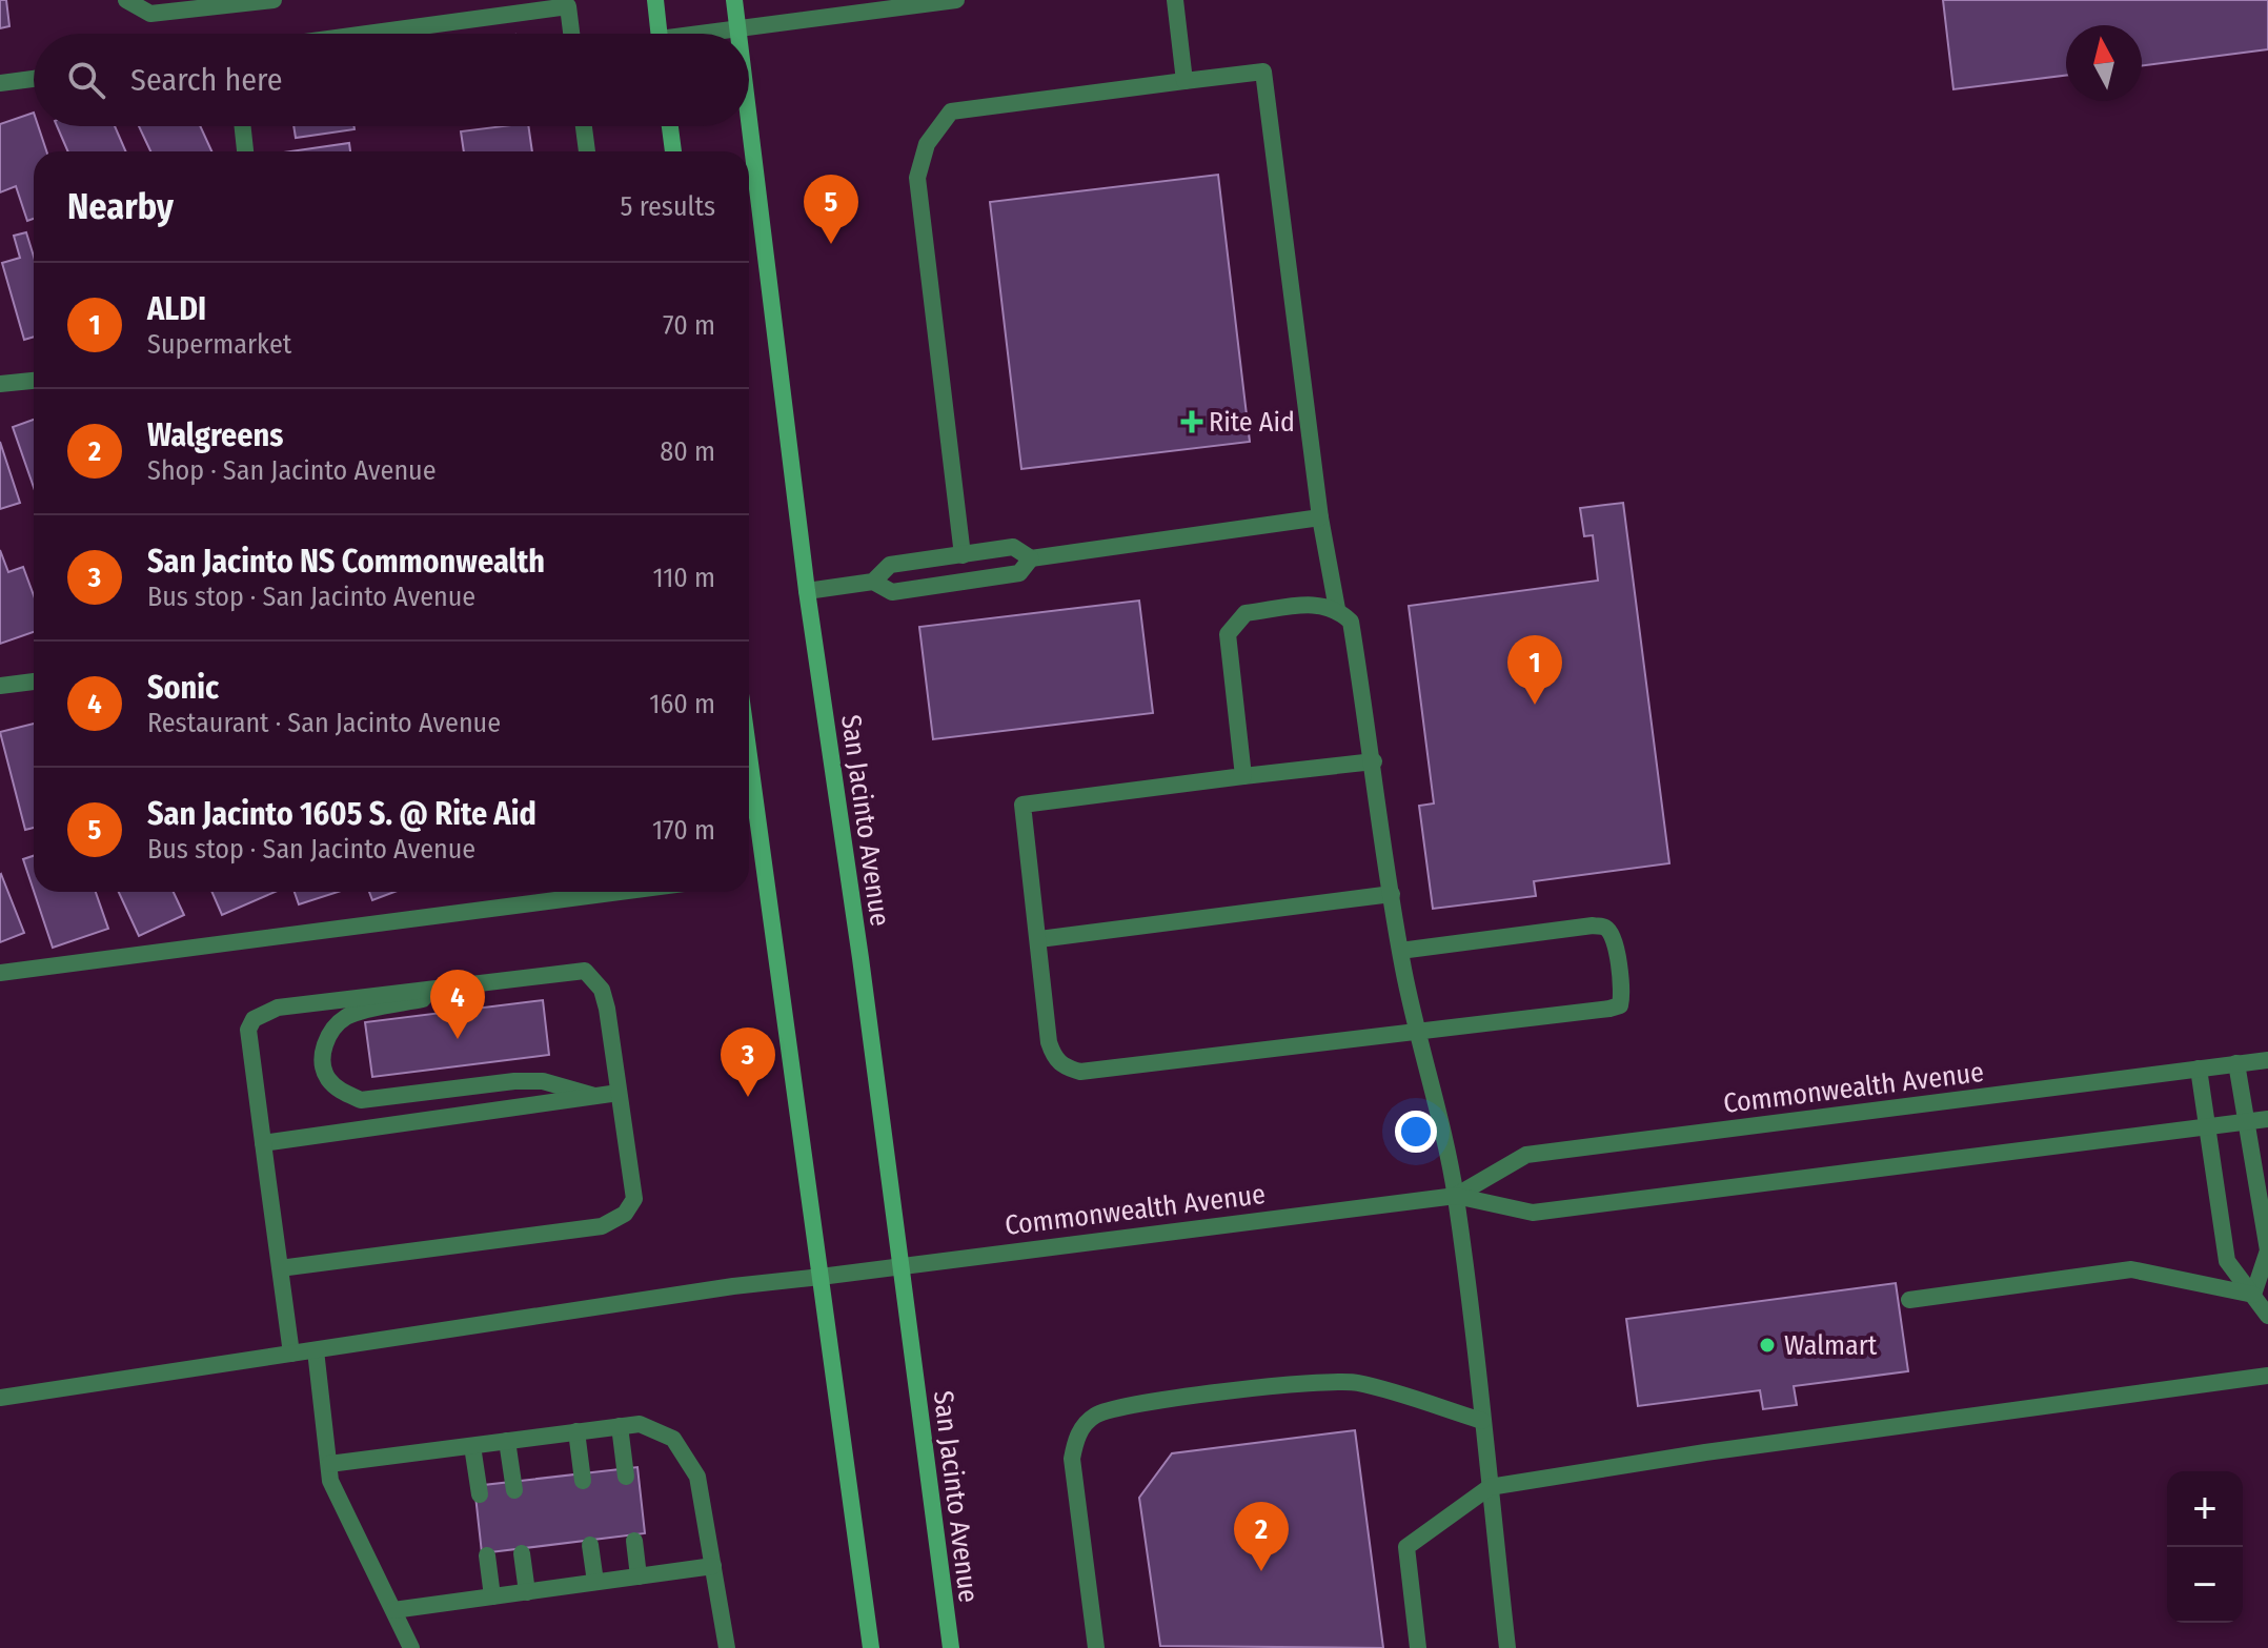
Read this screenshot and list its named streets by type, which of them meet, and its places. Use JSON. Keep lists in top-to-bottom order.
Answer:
{
  "streets": {
    "main road": ["San Jacinto Avenue"],
    "street": ["Commonwealth Avenue"]
  },
  "crossings": [
    ["San Jacinto Avenue", "Commonwealth Avenue"]
  ],
  "places": {
    "health": ["Rite Aid"],
    "other": ["Walmart"]
  },
  "north": "top",
  "page": {
    "search": "Search here",
    "heading": ["Nearby", "5 results"],
    "pins": [
      "5",
      "1",
      "4",
      "3",
      "2"
    ],
    "list": [
      {
        "mark": "1",
        "name": "ALDI",
        "note": "Supermarket",
        "value": "70 m"
      },
      {
        "mark": "2",
        "name": "Walgreens",
        "note": "Shop · San Jacinto Avenue",
        "value": "80 m"
      },
      {
        "mark": "3",
        "name": "San Jacinto NS Commonwealth",
        "note": "Bus stop · San Jacinto Avenue",
        "value": "110 m"
      },
      {
        "mark": "4",
        "name": "Sonic",
        "note": "Restaurant · San Jacinto Avenue",
        "value": "160 m"
      },
      {
        "mark": "5",
        "name": "San Jacinto 1605 S. @ Rite Aid",
        "note": "Bus stop · San Jacinto Avenue",
        "value": "170 m"
      }
    ],
    "map_buttons": ["+", "−"]
  }
}
